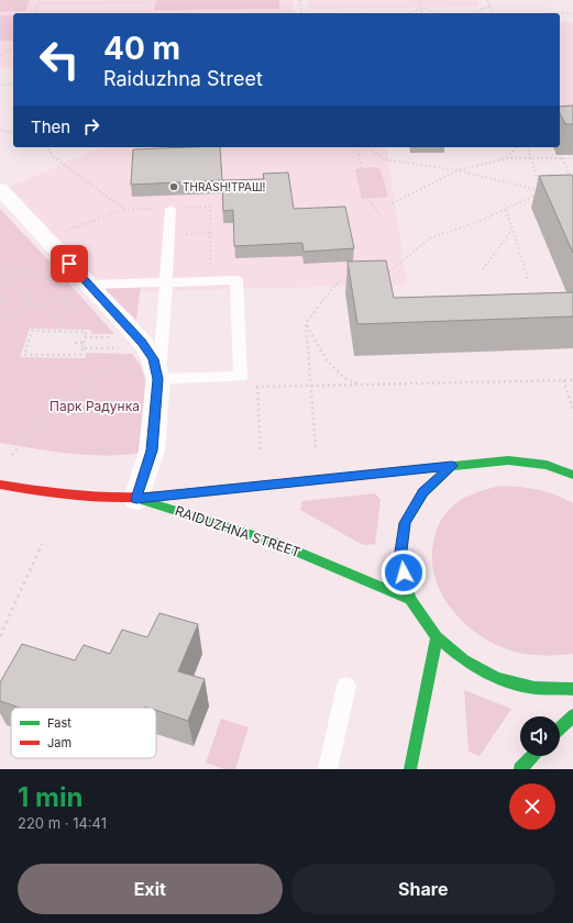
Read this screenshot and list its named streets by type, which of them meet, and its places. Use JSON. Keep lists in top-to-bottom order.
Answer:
{
  "streets": {
    "street": ["RAIDUZHNA STREET"]
  },
  "parks": ["Парк Радунка"],
  "places": ["ТHRASH!ТРАШ!"],
  "legend": ["Fast", "Jam"],
  "page": {
    "turn": ["40 m", "Raiduzhna Street"],
    "then": "Then",
    "heading": ["1 min", "220 m · 14:41"],
    "buttons": ["Exit", "Share"]
  }
}
